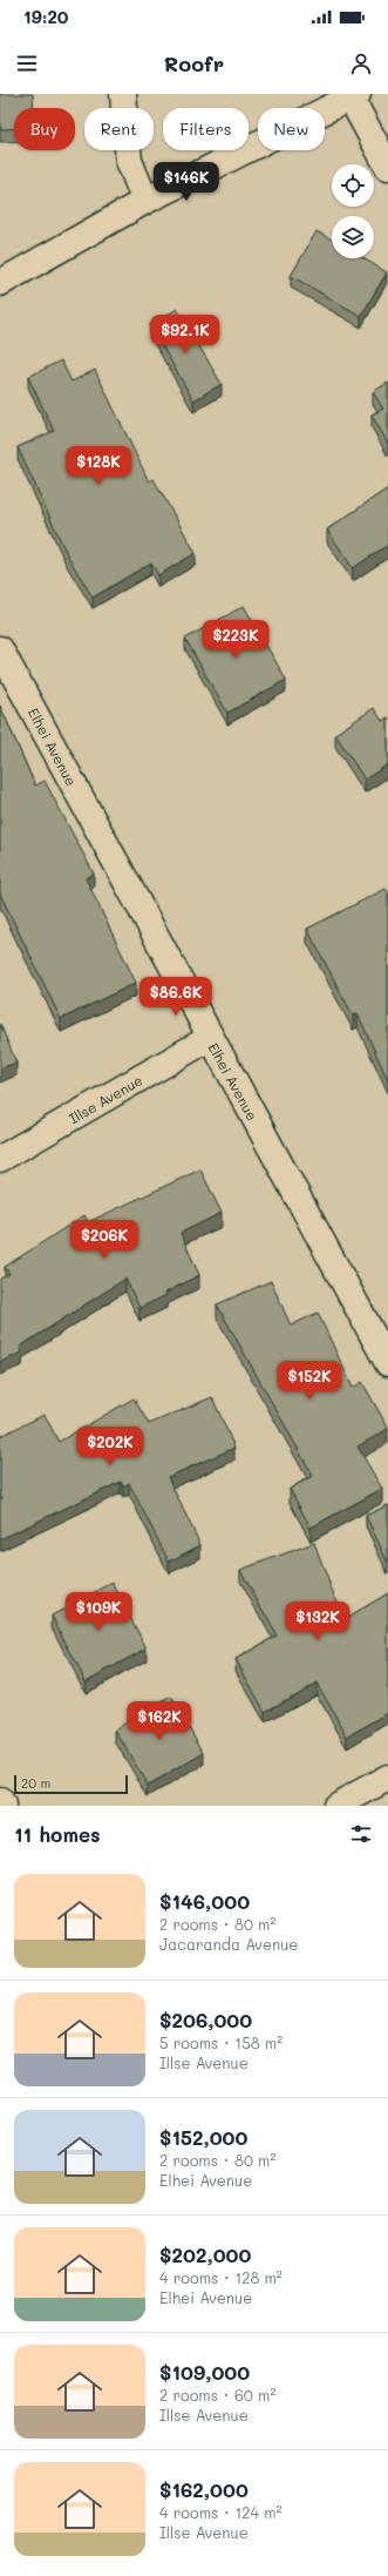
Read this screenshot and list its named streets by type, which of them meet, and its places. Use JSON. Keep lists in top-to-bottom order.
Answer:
{
  "streets": {
    "street": ["Elhei Avenue", "Illse Avenue"]
  },
  "crossings": [
    ["Elhei Avenue", "Illse Avenue"]
  ],
  "scale_bar": "20 m",
  "page": {
    "status": "19:20",
    "header": "Roofr",
    "chip": [
      "Buy",
      "Rent",
      "Filters",
      "New"
    ],
    "price": [
      "$146K",
      "$92.1K",
      "$128K",
      "$223K",
      "$86.6K",
      "$206K",
      "$152K",
      "$202K",
      "$109K",
      "$132K",
      "$162K"
    ],
    "scale": "20 m",
    "heading": "11 homes",
    "list": [
      {
        "name": "$146,000",
        "note": "2 rooms · 80 m² · Jacaranda Avenue"
      },
      {
        "name": "$206,000",
        "note": "5 rooms · 158 m² · Illse Avenue"
      },
      {
        "name": "$152,000",
        "note": "2 rooms · 80 m² · Elhei Avenue"
      },
      {
        "name": "$202,000",
        "note": "4 rooms · 128 m² · Elhei Avenue"
      },
      {
        "name": "$109,000",
        "note": "2 rooms · 60 m² · Illse Avenue"
      },
      {
        "name": "$162,000",
        "note": "4 rooms · 124 m² · Illse Avenue"
      }
    ]
  }
}
